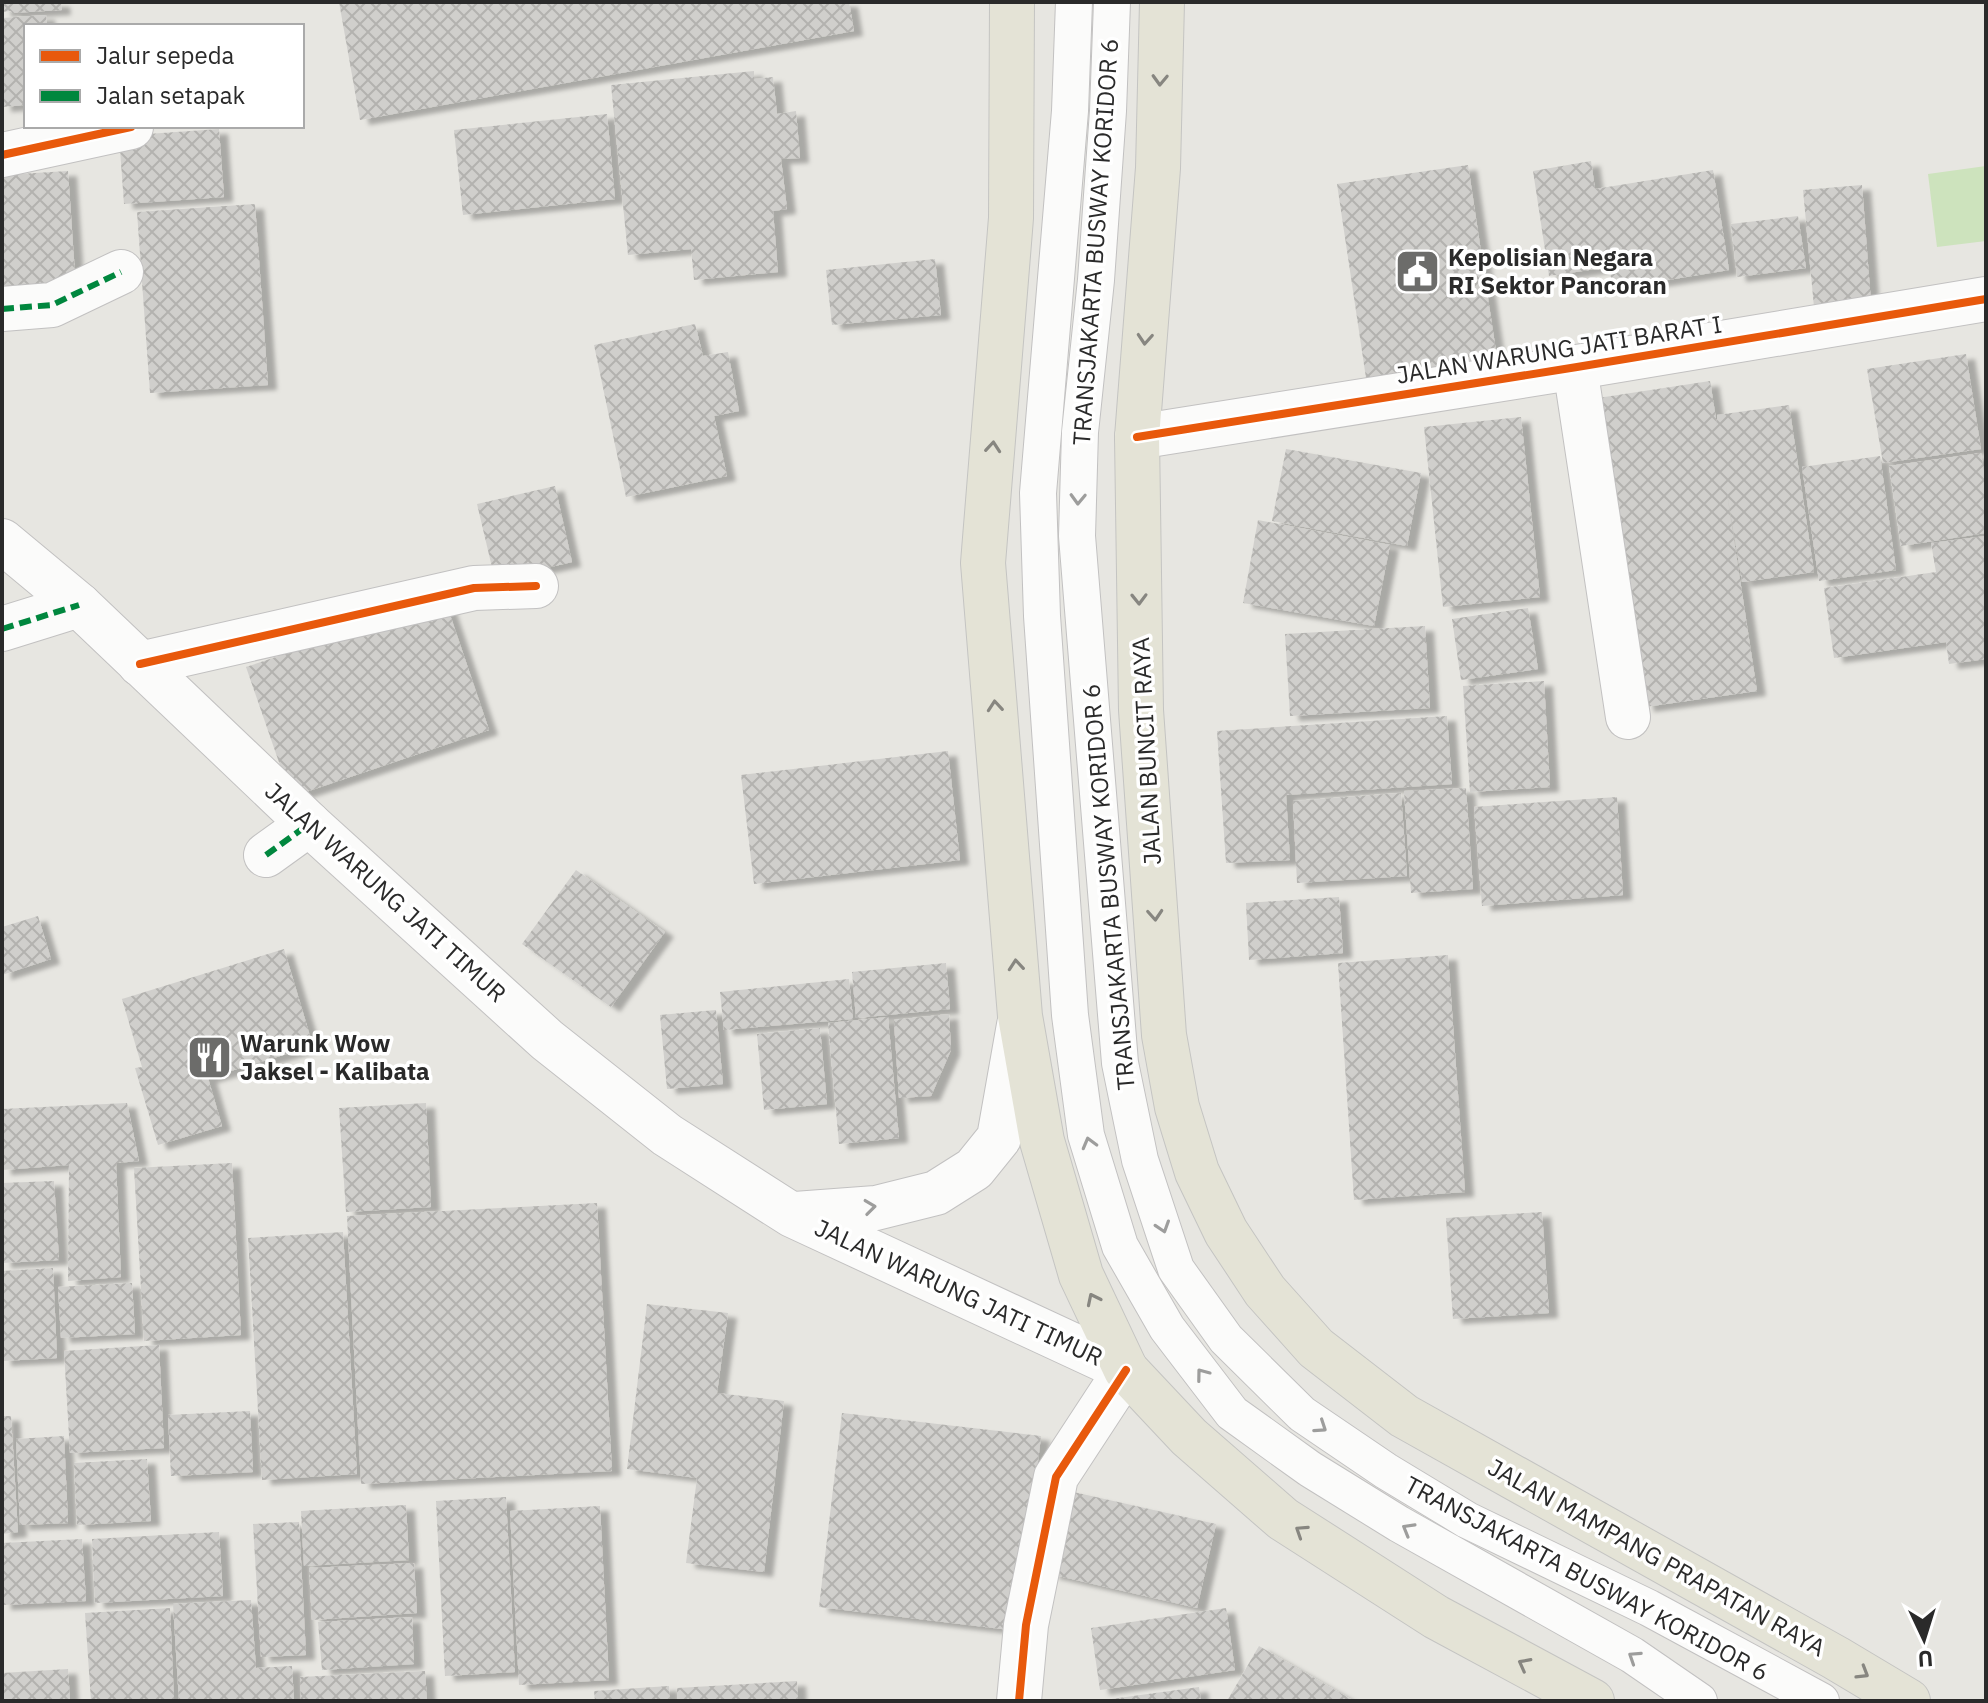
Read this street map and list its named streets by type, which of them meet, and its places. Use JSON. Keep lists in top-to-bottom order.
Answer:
{
  "streets": {
    "main road": ["JALAN BUNCIT RAYA", "JALAN MAMPANG PRAPATAN RAYA"],
    "street": ["JALAN WARUNG JATI BARAT I", "JALAN WARUNG JATI TIMUR"],
    "lane": ["TRANSJAKARTA BUSWAY KORIDOR 6"]
  },
  "crossings": [
    ["JALAN WARUNG JATI BARAT I", "JALAN BUNCIT RAYA"],
    ["JALAN BUNCIT RAYA", "JALAN MAMPANG PRAPATAN RAYA"]
  ],
  "places": {
    "public building": ["Kepolisian Negara RI Sektor Pancoran"],
    "restaurant": ["Warunk Wow Jaksel - Kalibata"]
  },
  "legend": ["Jalur sepeda", "Jalan setapak"],
  "north": "bottom"
}
